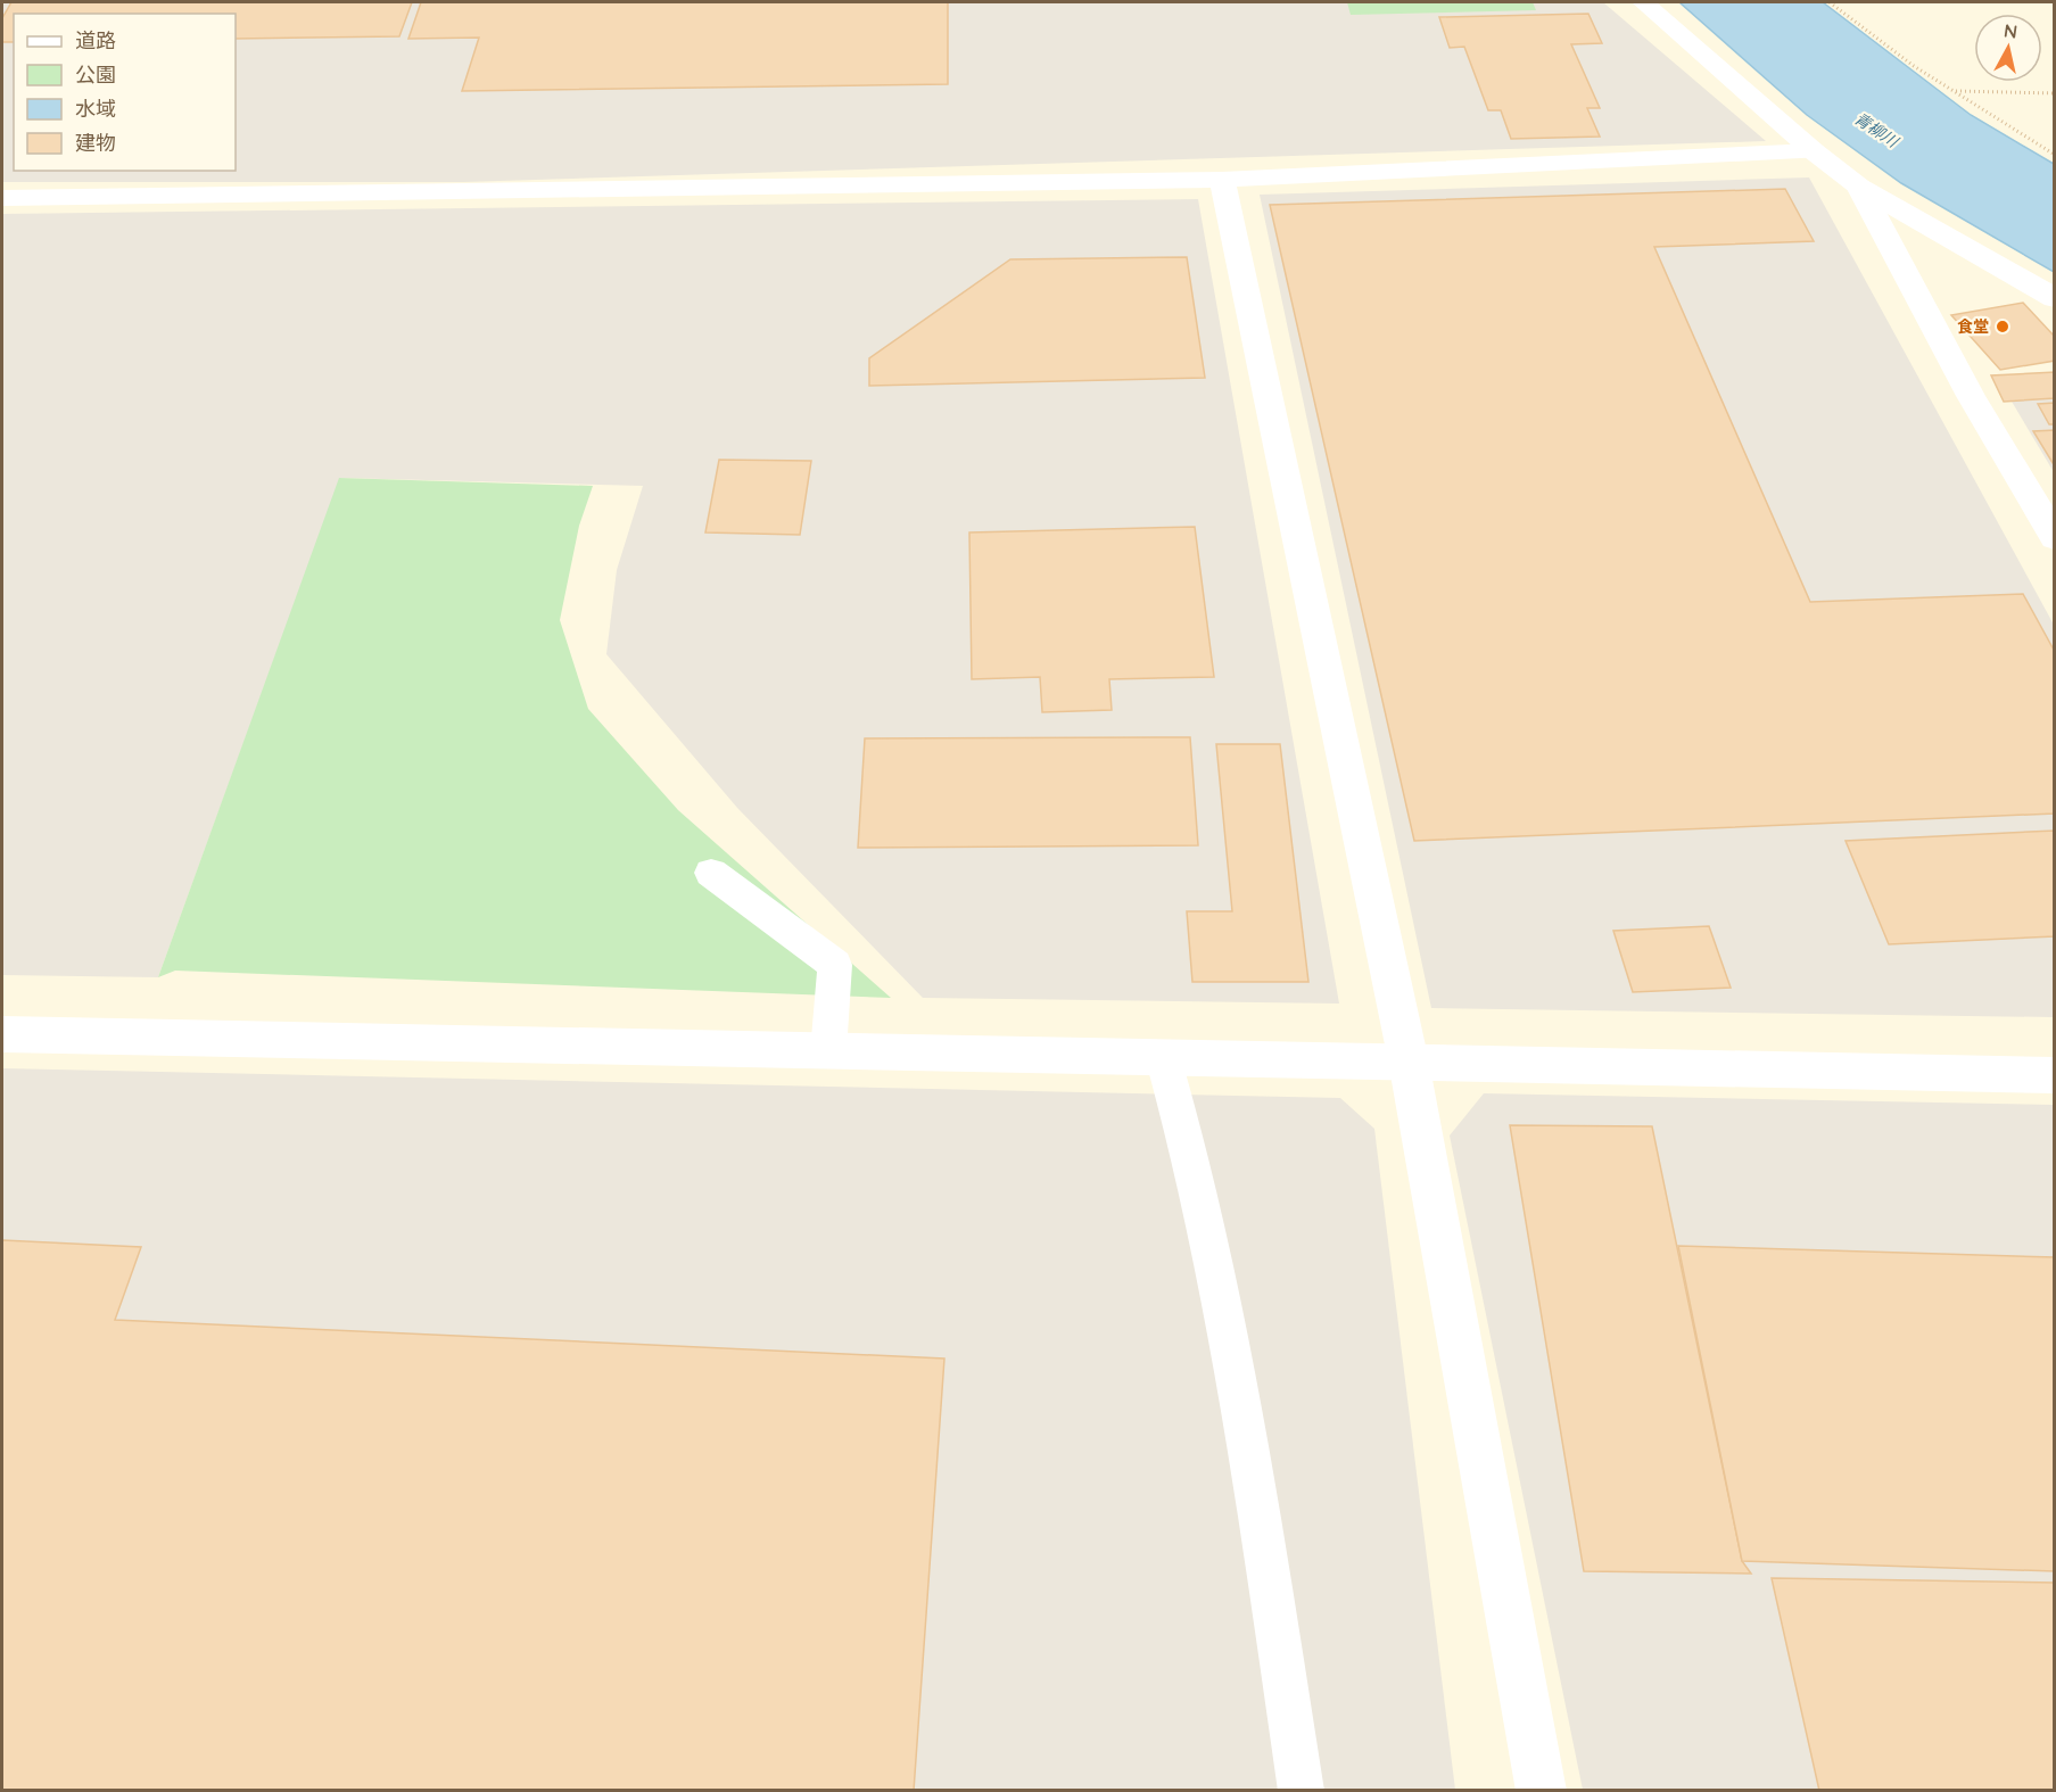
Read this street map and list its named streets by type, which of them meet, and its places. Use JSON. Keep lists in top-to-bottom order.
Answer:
{
  "water": ["青柳川"],
  "places": ["食堂"],
  "legend": [
    "道路",
    "公園",
    "水域",
    "建物"
  ],
  "north": "top"
}
